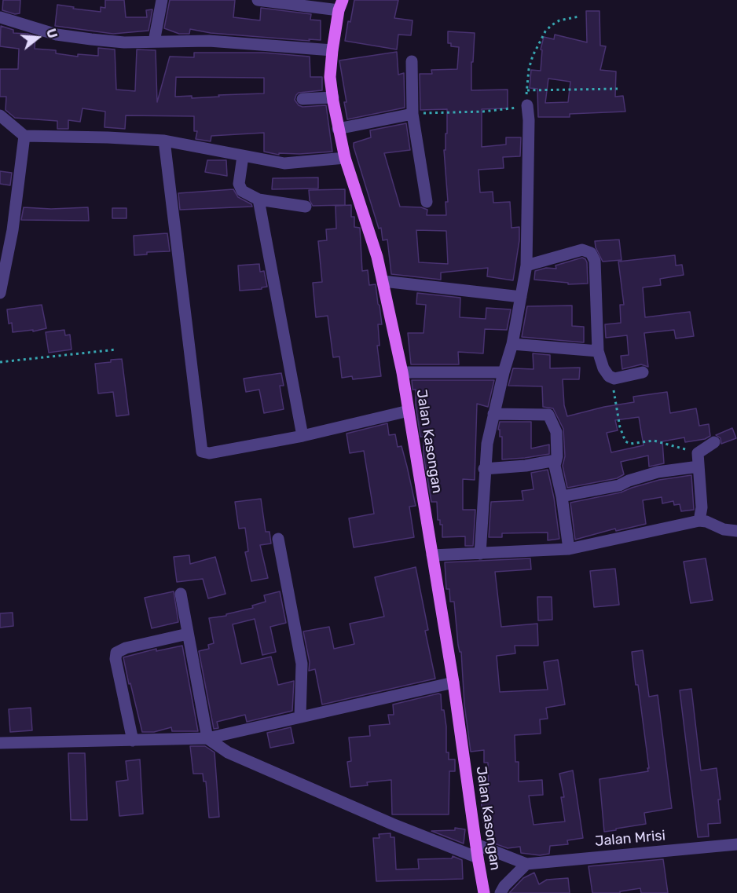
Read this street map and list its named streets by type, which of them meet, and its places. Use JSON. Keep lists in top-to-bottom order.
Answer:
{
  "streets": {
    "main road": ["Jalan Kasongan"],
    "street": ["Jalan Mrisi"]
  },
  "north": "right"
}
